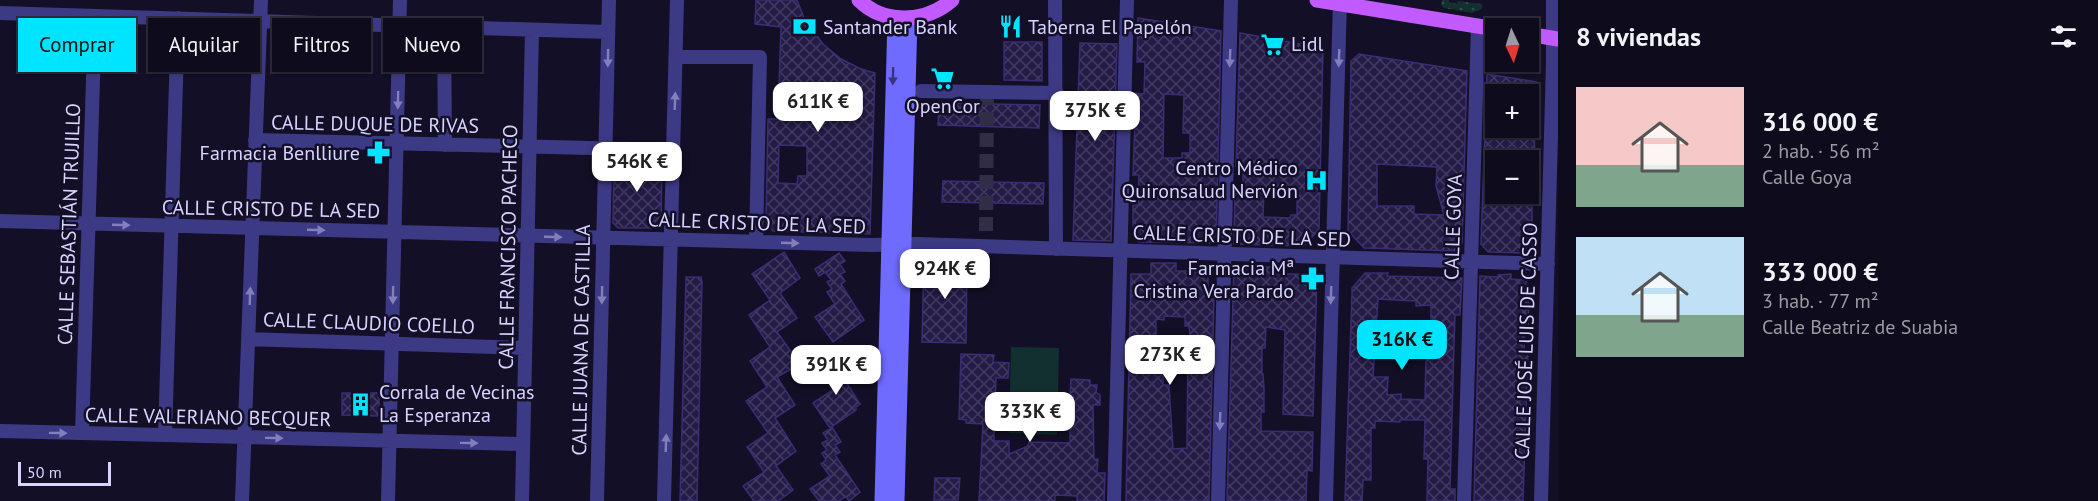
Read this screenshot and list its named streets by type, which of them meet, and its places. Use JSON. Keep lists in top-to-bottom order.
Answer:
{
  "streets": {
    "street": [
      "CALLE DUQUE DE RIVAS",
      "CALLE CRISTO DE LA SED",
      "CALLE SEBASTIÁN TRUJILLO",
      "CALLE GOYA",
      "CALLE FRANCISCO PACHECO",
      "CALLE CLAUDIO COELLO",
      "CALLE JUANA DE CASTILLA",
      "CALLE JOSÉ LUIS DE CASSO",
      "CALLE VALERIANO BECQUER"
    ]
  },
  "crossings": [
    ["CALLE DUQUE DE RIVAS", "CALLE FRANCISCO PACHECO"],
    ["CALLE DUQUE DE RIVAS", "CALLE JUANA DE CASTILLA"],
    ["CALLE CRISTO DE LA SED", "CALLE SEBASTIÁN TRUJILLO"],
    ["CALLE CRISTO DE LA SED", "CALLE GOYA"],
    ["CALLE CRISTO DE LA SED", "CALLE FRANCISCO PACHECO"],
    ["CALLE CRISTO DE LA SED", "CALLE JUANA DE CASTILLA"],
    ["CALLE CRISTO DE LA SED", "CALLE JOSÉ LUIS DE CASSO"],
    ["CALLE SEBASTIÁN TRUJILLO", "CALLE VALERIANO BECQUER"],
    ["CALLE FRANCISCO PACHECO", "CALLE CLAUDIO COELLO"],
    ["CALLE FRANCISCO PACHECO", "CALLE VALERIANO BECQUER"]
  ],
  "one_way": ["CALLE VALERIANO BECQUER"],
  "places": {
    "bank": ["Santander Bank"],
    "restaurant": ["Taberna El Papelón"],
    "supermarket": ["Lidl", "OpenCor"],
    "pharmacy": ["Farmacia Benlliure", "Farmacia Mª Cristina Vera Pardo"],
    "hospital": ["Centro Médico Quironsalud Nervión"],
    "building": ["Corrala de Vecinas La Esperanza"]
  },
  "scale_bar": "50 m",
  "north": "bottom",
  "page": {
    "heading": "8 viviendas",
    "map_buttons": ["+", "−"],
    "chip": [
      "Comprar",
      "Alquilar",
      "Filtros",
      "Nuevo"
    ],
    "list": [
      {
        "name": "316 000 €",
        "note": "2 hab. · 56 m² · Calle Goya"
      },
      {
        "name": "333 000 €",
        "note": "3 hab. · 77 m² · Calle Beatriz de Suabia"
      }
    ],
    "price": [
      "611K €",
      "375K €",
      "546K €",
      "924K €",
      "316K €",
      "273K €",
      "391K €",
      "333K €"
    ],
    "scale": "50 m"
  }
}
